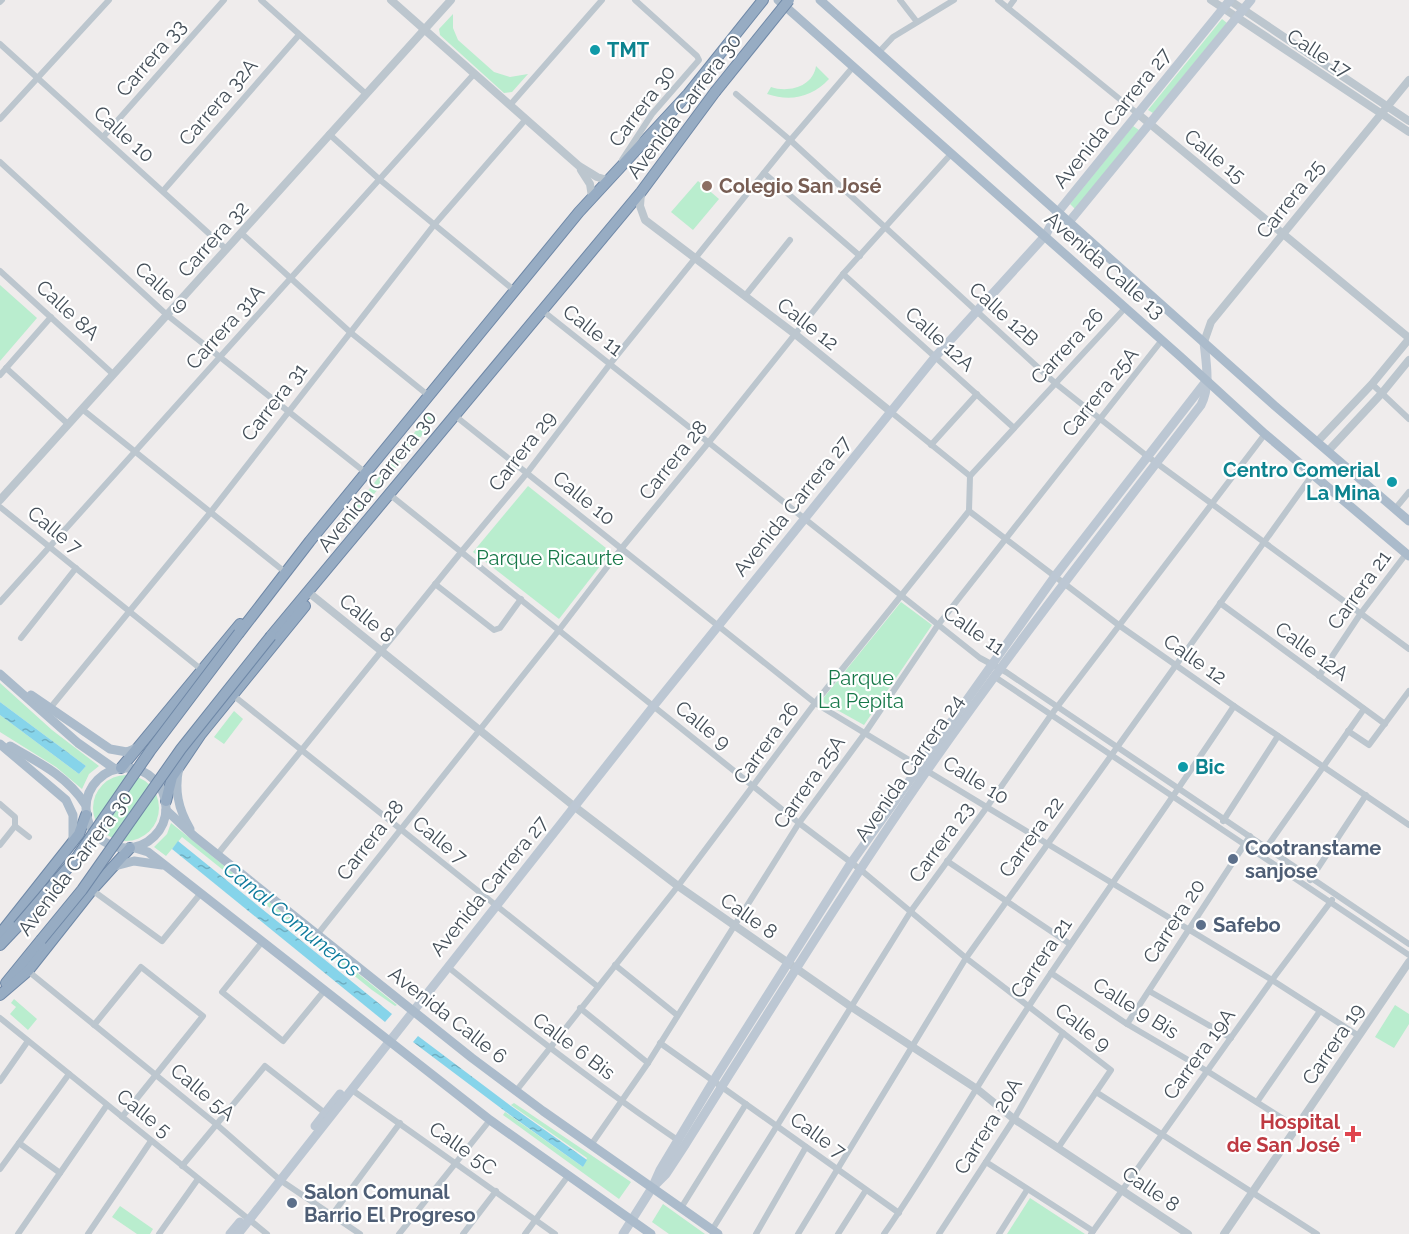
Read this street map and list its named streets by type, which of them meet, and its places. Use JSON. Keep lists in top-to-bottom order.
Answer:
{
  "streets": {
    "highway": ["Avenida Carrera 30"],
    "main road": [
      "Avenida Carrera 27",
      "Avenida Calle 13",
      "Avenida Carrera 24",
      "Avenida Calle 6"
    ],
    "street": [
      "Calle 17",
      "Carrera 33",
      "Carrera 32A",
      "Carrera 30",
      "Calle 10",
      "Calle 15",
      "Carrera 25",
      "Carrera 32",
      "Calle 9",
      "Calle 8A",
      "Calle 12B",
      "Calle 12",
      "Carrera 31A",
      "Calle 11",
      "Calle 12A",
      "Carrera 26",
      "Carrera 25A",
      "Carrera 31",
      "Carrera 29",
      "Carrera 28",
      "Calle 7",
      "Carrera 21",
      "Calle 8",
      "Carrera 22",
      "Carrera 23",
      "Carrera 20",
      "Calle 9 Bis",
      "Carrera 19",
      "Calle 6 Bis",
      "Carrera 19A",
      "Calle 5A",
      "Calle 5",
      "Carrera 20A",
      "Calle 5C"
    ]
  },
  "crossings": [
    ["Calle 17", "Avenida Carrera 27"],
    ["Calle 17", "Carrera 25"],
    ["Carrera 33", "Calle 10"],
    ["Carrera 32A", "Calle 10"],
    ["Carrera 30", "Avenida Carrera 30"],
    ["Avenida Carrera 30", "Calle 10"],
    ["Avenida Carrera 30", "Calle 9"],
    ["Avenida Carrera 30", "Calle 12"],
    ["Avenida Carrera 30", "Calle 11"],
    ["Avenida Carrera 27", "Calle 10"],
    ["Avenida Carrera 27", "Calle 15"],
    ["Avenida Carrera 27", "Avenida Calle 13"],
    ["Avenida Carrera 27", "Calle 9"],
    ["Avenida Carrera 27", "Calle 12B"],
    ["Avenida Carrera 27", "Calle 12"],
    ["Avenida Carrera 27", "Calle 11"],
    ["Avenida Carrera 27", "Calle 12A"],
    ["Avenida Carrera 27", "Calle 7"],
    ["Avenida Carrera 27", "Calle 8"],
    ["Avenida Carrera 27", "Avenida Calle 6"],
    ["Avenida Carrera 27", "Calle 6 Bis"],
    ["Avenida Carrera 27", "Calle 5A"],
    ["Avenida Carrera 27", "Calle 5"],
    ["Avenida Carrera 27", "Calle 5C"],
    ["Calle 10", "Carrera 32"],
    ["Calle 10", "Carrera 26"],
    ["Calle 10", "Carrera 25A"],
    ["Calle 10", "Carrera 29"],
    ["Calle 10", "Carrera 28"],
    ["Calle 10", "Carrera 21"],
    ["Calle 10", "Avenida Carrera 24"],
    ["Calle 10", "Carrera 22"],
    ["Calle 10", "Carrera 23"],
    ["Calle 10", "Carrera 20"],
    ["Calle 10", "Carrera 19"],
    ["Calle 10", "Carrera 19A"],
    ["Calle 15", "Carrera 25"],
    ["Carrera 25", "Avenida Calle 13"],
    ["Carrera 25", "Avenida Carrera 24"],
    ["Carrera 32", "Calle 9"],
    ["Carrera 32", "Calle 8A"],
    ["Avenida Calle 13", "Carrera 26"],
    ["Avenida Calle 13", "Carrera 25A"],
    ["Avenida Calle 13", "Carrera 29"],
    ["Avenida Calle 13", "Carrera 28"],
    ["Avenida Calle 13", "Carrera 21"],
    ["Avenida Calle 13", "Avenida Carrera 24"],
    ["Avenida Calle 13", "Carrera 22"],
    ["Avenida Calle 13", "Carrera 23"],
    ["Calle 9", "Carrera 31A"],
    ["Calle 9", "Carrera 26"],
    ["Calle 9", "Carrera 25A"],
    ["Calle 9", "Carrera 31"],
    ["Calle 9", "Carrera 29"],
    ["Calle 9", "Carrera 28"],
    ["Calle 9", "Carrera 21"],
    ["Calle 9", "Avenida Carrera 24"],
    ["Calle 9", "Carrera 22"],
    ["Calle 9", "Carrera 23"],
    ["Calle 9", "Carrera 20A"],
    ["Calle 12B", "Carrera 26"],
    ["Calle 12B", "Carrera 25A"],
    ["Calle 12B", "Carrera 29"],
    ["Calle 12B", "Carrera 28"],
    ["Calle 12B", "Carrera 21"],
    ["Calle 12B", "Avenida Carrera 24"],
    ["Calle 12B", "Carrera 22"],
    ["Calle 12B", "Carrera 23"],
    ["Calle 12", "Carrera 26"],
    ["Calle 12", "Carrera 25A"],
    ["Calle 12", "Carrera 29"],
    ["Calle 12", "Carrera 28"],
    ["Calle 12", "Carrera 21"],
    ["Calle 12", "Avenida Carrera 24"],
    ["Calle 12", "Carrera 22"],
    ["Calle 12", "Carrera 23"],
    ["Carrera 31A", "Calle 7"],
    ["Calle 11", "Carrera 26"],
    ["Calle 11", "Carrera 25A"],
    ["Calle 11", "Carrera 29"],
    ["Calle 11", "Carrera 28"],
    ["Calle 11", "Carrera 21"],
    ["Calle 11", "Avenida Carrera 24"],
    ["Calle 11", "Carrera 22"],
    ["Calle 11", "Carrera 23"],
    ["Calle 11", "Carrera 20"],
    ["Calle 11", "Carrera 19A"],
    ["Calle 12A", "Carrera 26"],
    ["Calle 12A", "Carrera 28"],
    ["Calle 12A", "Carrera 21"],
    ["Calle 12A", "Carrera 22"],
    ["Carrera 26", "Calle 7"],
    ["Carrera 26", "Calle 8"],
    ["Carrera 26", "Avenida Calle 6"],
    ["Carrera 26", "Calle 6 Bis"],
    ["Carrera 25A", "Calle 7"],
    ["Carrera 25A", "Calle 8"],
    ["Carrera 25A", "Avenida Calle 6"],
    ["Carrera 25A", "Calle 6 Bis"],
    ["Carrera 31", "Calle 7"],
    ["Carrera 29", "Calle 7"],
    ["Carrera 29", "Calle 8"],
    ["Carrera 29", "Avenida Calle 6"],
    ["Carrera 28", "Calle 7"],
    ["Carrera 28", "Calle 8"],
    ["Carrera 28", "Avenida Calle 6"],
    ["Calle 7", "Carrera 21"],
    ["Calle 7", "Avenida Carrera 24"],
    ["Calle 7", "Carrera 22"],
    ["Calle 7", "Carrera 23"],
    ["Carrera 21", "Calle 8"],
    ["Carrera 21", "Calle 9 Bis"],
    ["Calle 8", "Avenida Carrera 24"],
    ["Calle 8", "Carrera 22"],
    ["Calle 8", "Carrera 23"],
    ["Calle 8", "Carrera 19A"],
    ["Calle 8", "Carrera 20A"],
    ["Avenida Carrera 24", "Avenida Calle 6"],
    ["Avenida Carrera 24", "Calle 6 Bis"],
    ["Carrera 23", "Avenida Calle 6"],
    ["Carrera 20", "Calle 9 Bis"],
    ["Calle 9 Bis", "Carrera 19"],
    ["Calle 9 Bis", "Carrera 19A"]
  ],
  "water": ["Canal Comuneros"],
  "parks": ["Parque Ricaurte", "Parque La Pepita"],
  "places": {
    "other": [
      "TMT",
      "Colegio San José",
      "Centro Comerial La Mina",
      "Bic",
      "Cootranstame sanjose",
      "Safebo",
      "Salon Comunal Barrio El Progreso"
    ],
    "health": ["Hospital de San José"]
  }
}
